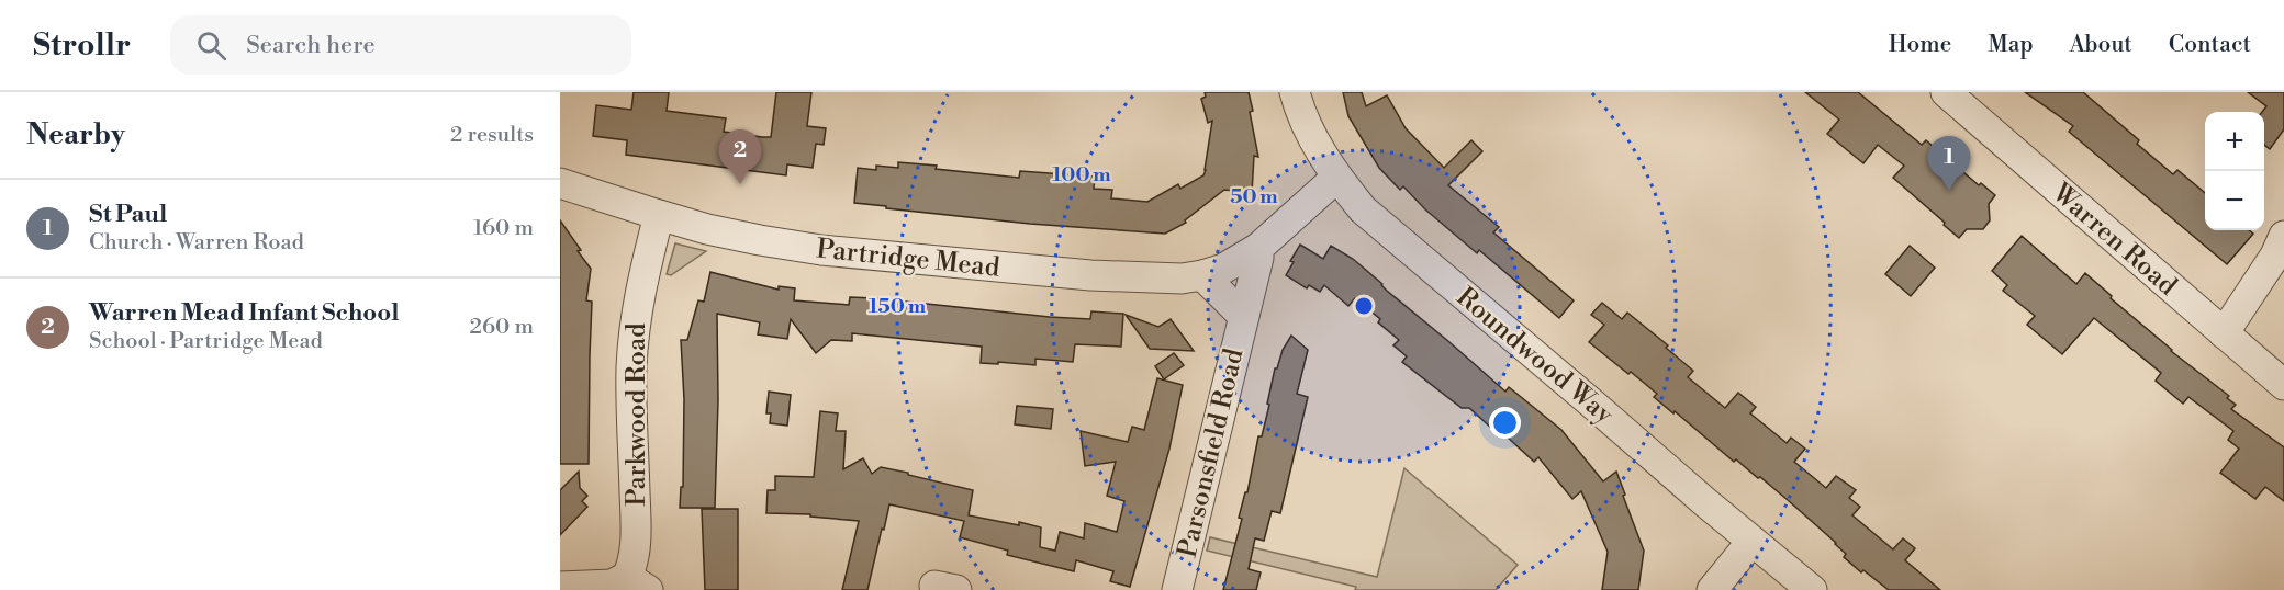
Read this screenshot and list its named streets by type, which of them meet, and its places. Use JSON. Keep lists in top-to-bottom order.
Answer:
{
  "streets": {
    "street": [
      "Warren Road",
      "Partridge Mead",
      "Roundwood Way",
      "Parkwood Road",
      "Parsonsfield Road"
    ]
  },
  "crossings": [
    ["Partridge Mead", "Parkwood Road"],
    ["Partridge Mead", "Parsonsfield Road"]
  ],
  "page": {
    "header": "Strollr",
    "search": "Search here",
    "nav": [
      "Home",
      "Map",
      "About",
      "Contact"
    ],
    "heading": ["Nearby", "2 results"],
    "map_buttons": ["+", "−"],
    "pins": ["2", "1"],
    "list": [
      {
        "mark": "1",
        "name": "St Paul",
        "note": "Church · Warren Road",
        "value": "160 m"
      },
      {
        "mark": "2",
        "name": "Warren Mead Infant School",
        "note": "School · Partridge Mead",
        "value": "260 m"
      }
    ]
  },
  "rings": ["100 m", "50 m", "150 m"]
}
